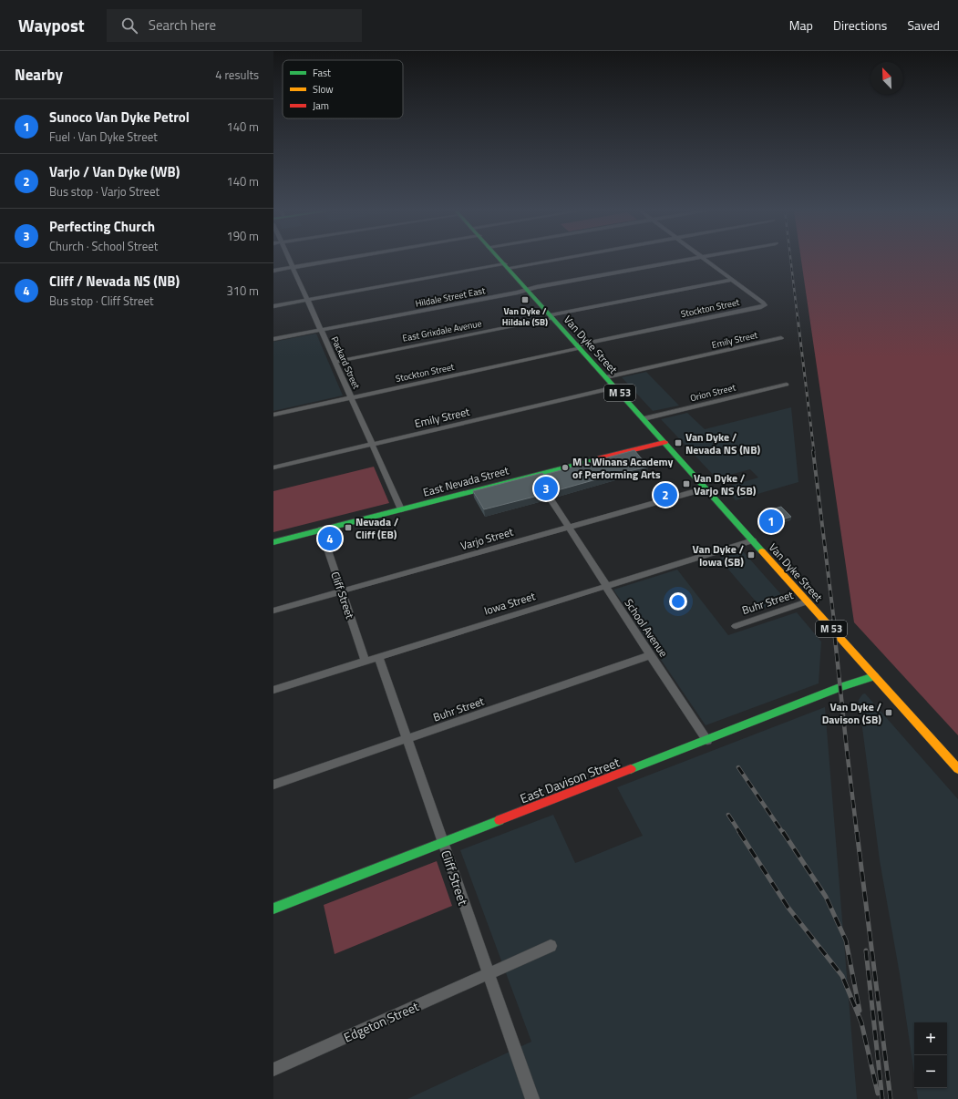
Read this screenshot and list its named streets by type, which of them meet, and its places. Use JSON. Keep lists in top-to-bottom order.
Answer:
{
  "streets": {
    "main road": [
      "Van Dyke Street",
      "M 53",
      "East Nevada Street",
      "East Davison Street"
    ],
    "street": [
      "Hildale Street East",
      "Stockton Street",
      "East Grixdale Avenue",
      "Emily Street",
      "Packard Street",
      "Orion Street",
      "Varjo Street",
      "Cliff Street",
      "Buhr Street",
      "Iowa Street",
      "School Avenue",
      "Edgeton Street"
    ]
  },
  "crossings": [
    ["Hildale Street East", "Van Dyke Street"],
    ["Hildale Street East", "Packard Street"],
    ["Stockton Street", "East Grixdale Avenue"],
    ["Stockton Street", "Van Dyke Street"],
    ["Stockton Street", "Packard Street"],
    ["East Grixdale Avenue", "Van Dyke Street"],
    ["East Grixdale Avenue", "Packard Street"],
    ["Emily Street", "Van Dyke Street"],
    ["Emily Street", "Packard Street"],
    ["Van Dyke Street", "Orion Street"],
    ["Van Dyke Street", "East Nevada Street"],
    ["Van Dyke Street", "Varjo Street"],
    ["Van Dyke Street", "Buhr Street"],
    ["Van Dyke Street", "Iowa Street"],
    ["Van Dyke Street", "East Davison Street"],
    ["Packard Street", "East Nevada Street"],
    ["East Nevada Street", "Cliff Street"],
    ["Varjo Street", "Cliff Street"],
    ["Varjo Street", "School Avenue"],
    ["Cliff Street", "Buhr Street"],
    ["Cliff Street", "Iowa Street"],
    ["Cliff Street", "East Davison Street"],
    ["Cliff Street", "Edgeton Street"],
    ["Buhr Street", "School Avenue"],
    ["Iowa Street", "School Avenue"],
    ["School Avenue", "East Davison Street"]
  ],
  "places": {
    "transit": [
      "Van Dyke / Hildale (SB)",
      "Van Dyke / Nevada NS (NB)",
      "Van Dyke / Varjo NS (SB)",
      "Nevada / Cliff (EB)",
      "Van Dyke / Iowa (SB)",
      "Van Dyke / Davison (SB)"
    ],
    "other": ["M L Winans Academy of Performing Arts"]
  },
  "legend": ["Fast", "Slow", "Jam"],
  "north": "top left",
  "page": {
    "header": "Waypost",
    "search": "Search here",
    "nav": ["Map", "Directions", "Saved"],
    "heading": ["Nearby", "4 results"],
    "list": [
      {
        "mark": "1",
        "name": "Sunoco Van Dyke Petrol",
        "note": "Fuel · Van Dyke Street",
        "value": "140 m"
      },
      {
        "mark": "2",
        "name": "Varjo / Van Dyke (WB)",
        "note": "Bus stop · Varjo Street",
        "value": "140 m"
      },
      {
        "mark": "3",
        "name": "Perfecting Church",
        "note": "Church · School Street",
        "value": "190 m"
      },
      {
        "mark": "4",
        "name": "Cliff / Nevada NS (NB)",
        "note": "Bus stop · Cliff Street",
        "value": "310 m"
      }
    ],
    "pins": [
      "3",
      "2",
      "1",
      "4"
    ],
    "map_buttons": ["+", "−"]
  }
}
